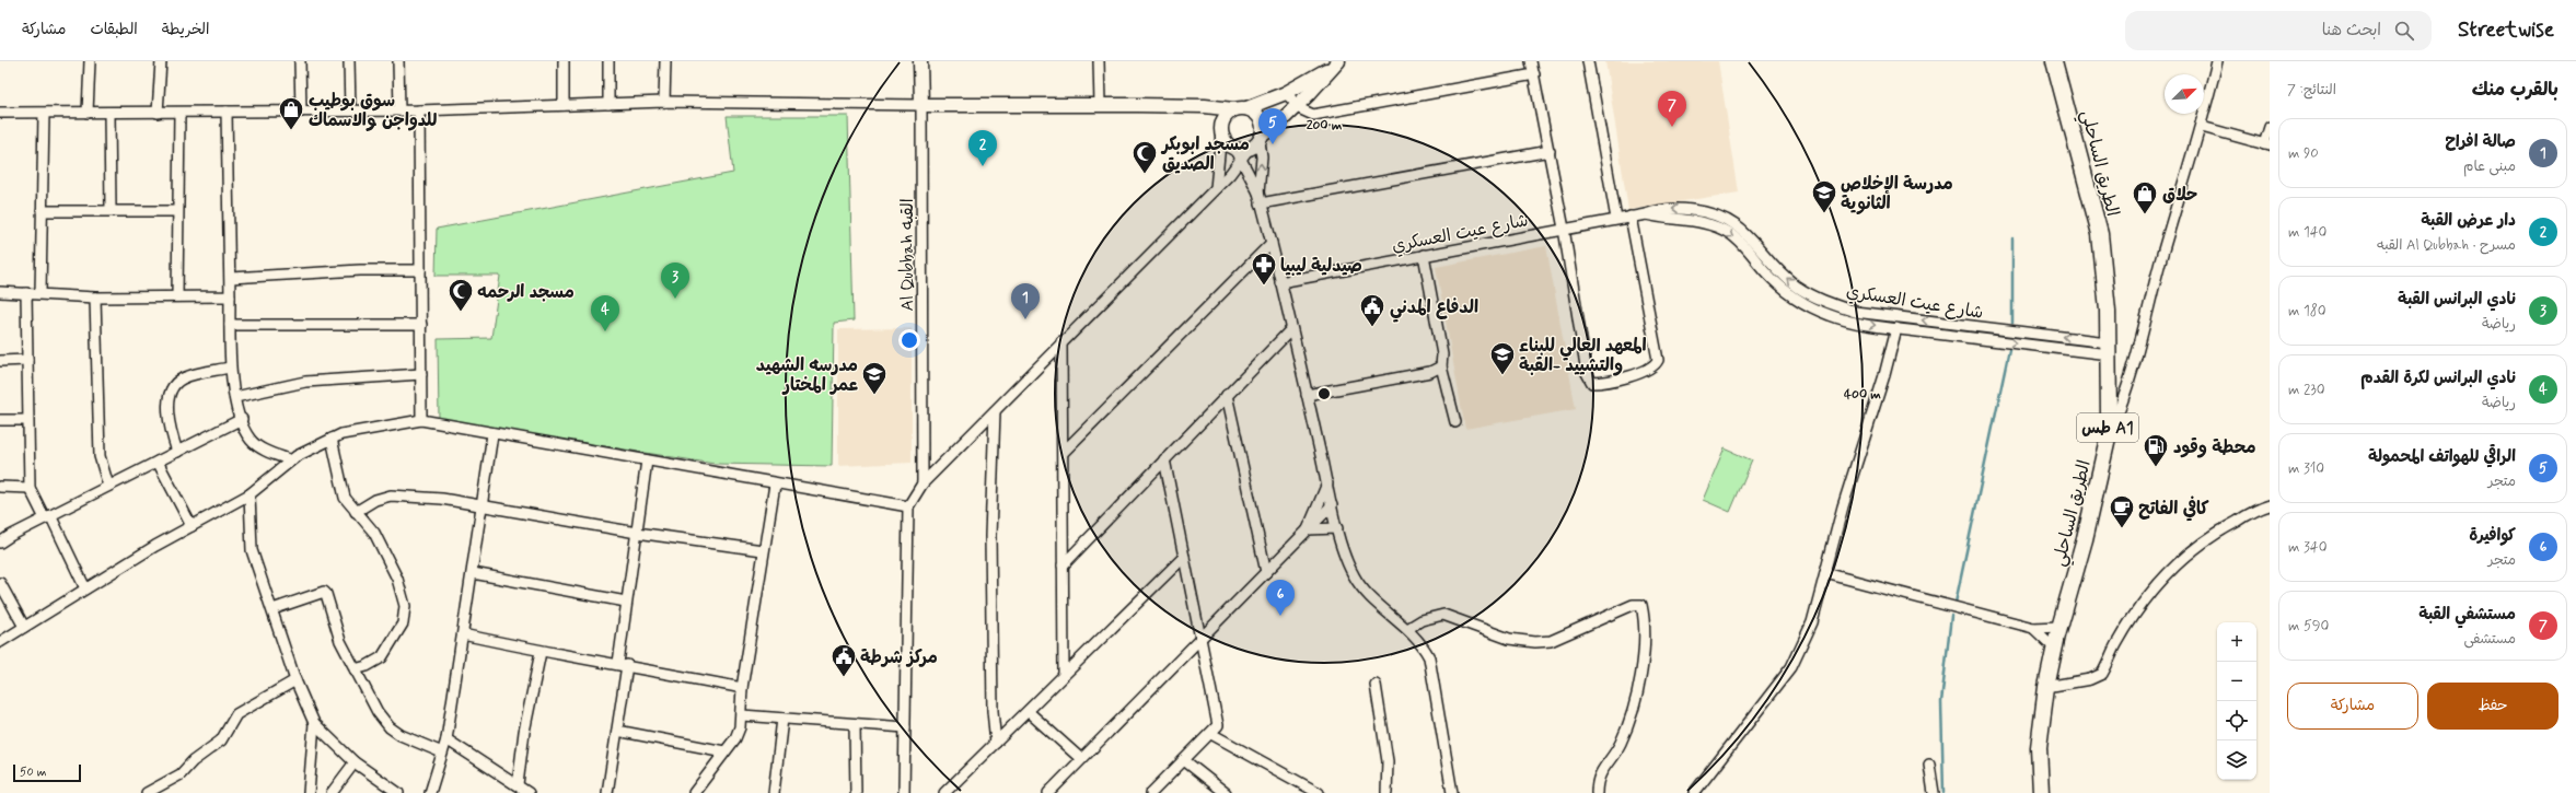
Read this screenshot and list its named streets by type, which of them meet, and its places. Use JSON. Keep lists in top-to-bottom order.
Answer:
{
  "streets": {
    "highway": ["الطريق الساحلي", "طس A1"],
    "street": ["شارع عيت العسكري", "Al Qubbah القبه"]
  },
  "crossings": [
    ["الطريق الساحلي", "شارع عيت العسكري"]
  ],
  "places": {
    "shop": ["سوق بوطيب للدواجن والاسماك", "حلاق"],
    "mosque": ["مسجد ابوبكر الصديق", "مسجد الرحمه"],
    "school or university": ["مدرسة الإخلاص الثانوية", "المعهد العالي للبناء والتشييد -القبة", "مدرسه الشهيد عمر المختار"],
    "pharmacy": ["صيدلية ليبيا"],
    "public building": ["الدفاع المدني", "مركز شرطة"],
    "fuel station": ["محطة وقود"],
    "cafe": ["كافي الفاتح"]
  },
  "scale_bar": "50 m",
  "north": "top right",
  "page": {
    "header": "Streetwise",
    "search": "ابحث هنا",
    "nav": ["الخريطة", "الطبقات", "مشاركة"],
    "heading": ["بالقرب منك", "النتائج: 7"],
    "pins": [
      "7",
      "5",
      "2",
      "3",
      "1",
      "4",
      "6"
    ],
    "list": [
      {
        "mark": "1",
        "name": "صالة افراح",
        "note": "مبنى عام",
        "value": "90 m"
      },
      {
        "mark": "2",
        "name": "دار عرض القبة",
        "note": "مسرح · Al Qubbah القبه",
        "value": "140 m"
      },
      {
        "mark": "3",
        "name": "نادي البرانس القبة",
        "note": "رياضة",
        "value": "180 m"
      },
      {
        "mark": "4",
        "name": "نادي البرانس لكرة القدم",
        "note": "رياضة",
        "value": "230 m"
      },
      {
        "mark": "5",
        "name": "الراقي للهواتف المحمولة",
        "note": "متجر",
        "value": "310 m"
      },
      {
        "mark": "6",
        "name": "كوافيرة",
        "note": "متجر",
        "value": "340 m"
      },
      {
        "mark": "7",
        "name": "مستشفي القبة",
        "note": "مستشفى",
        "value": "590 m"
      }
    ],
    "map_buttons": ["+", "−"],
    "buttons": ["حفظ", "مشاركة"],
    "scale": "50 m"
  },
  "rings": ["200 m", "400 m"]
}
